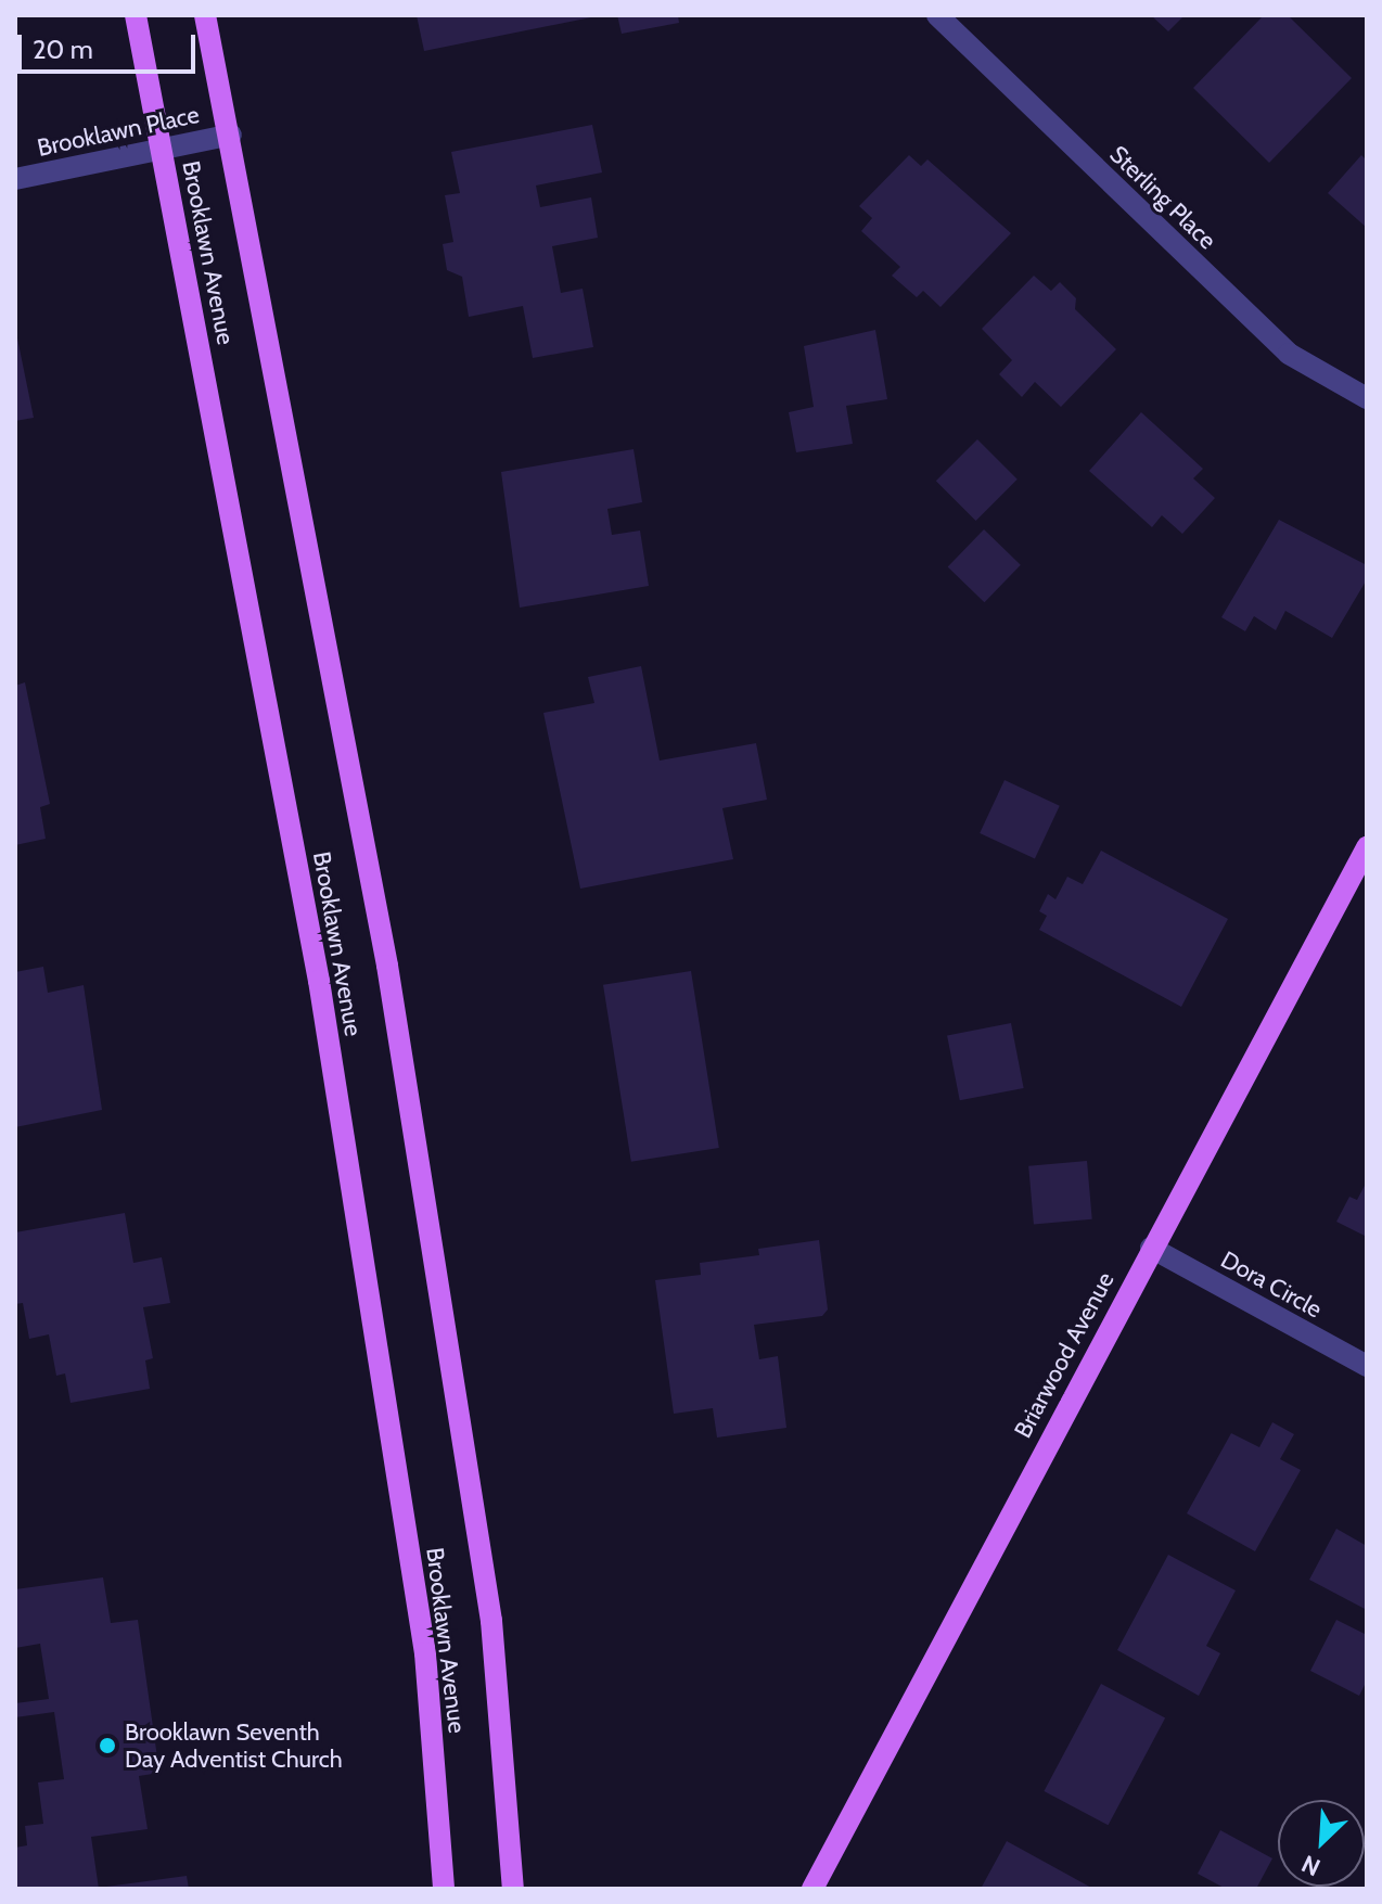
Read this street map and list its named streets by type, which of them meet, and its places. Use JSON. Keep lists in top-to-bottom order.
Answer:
{
  "streets": {
    "main road": ["Brooklawn Avenue", "Briarwood Avenue"],
    "street": ["Brooklawn Place", "Sterling Place", "Dora Circle"]
  },
  "crossings": [
    ["Brooklawn Place", "Brooklawn Avenue"],
    ["Dora Circle", "Briarwood Avenue"]
  ],
  "places": ["Brooklawn Seventh Day Adventist Church"],
  "scale_bar": "20 m",
  "north": "bottom left"
}
